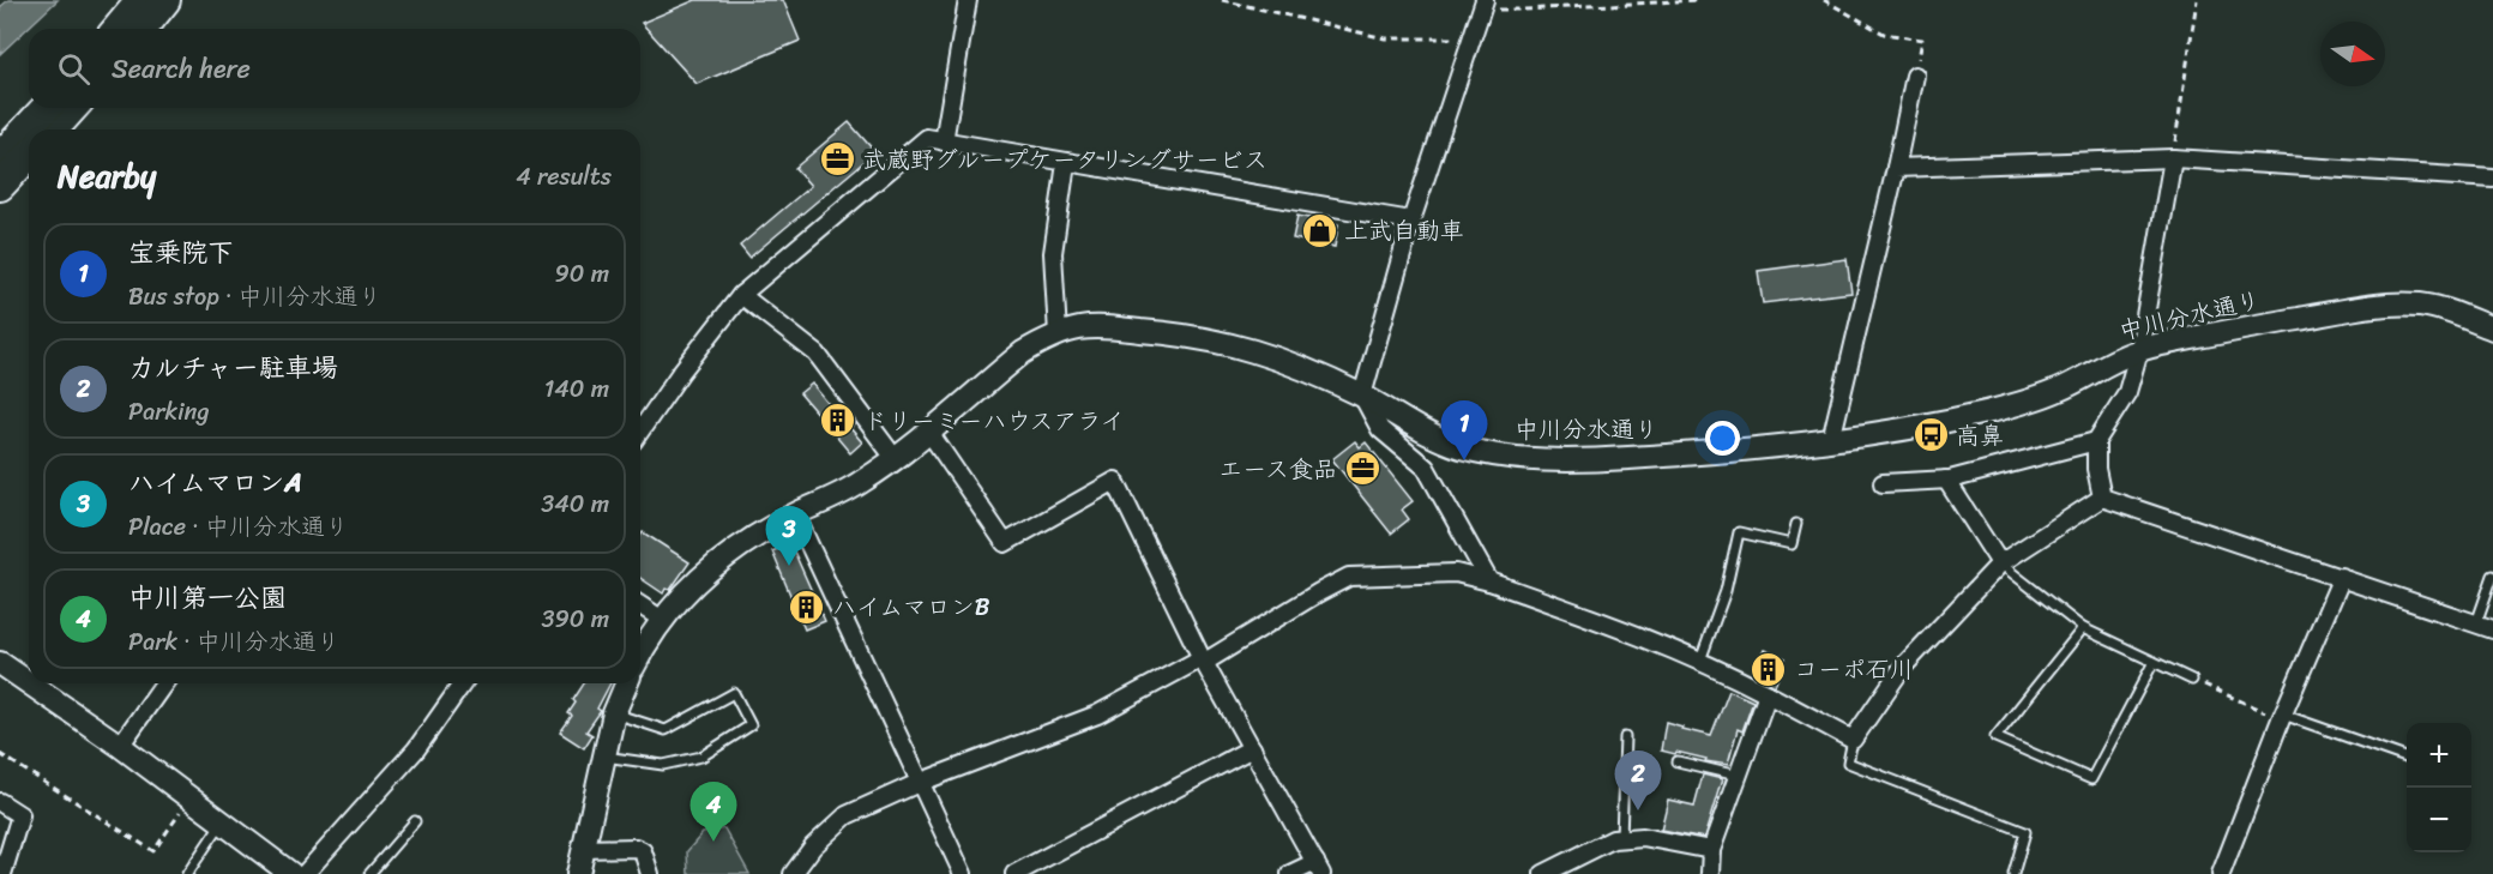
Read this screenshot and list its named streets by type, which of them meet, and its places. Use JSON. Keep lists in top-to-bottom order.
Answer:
{
  "streets": {
    "street": ["中川分水通り"]
  },
  "places": {
    "office": ["武蔵野グループケータリングサービス", "エース食品"],
    "shop": ["上武自動車"],
    "building": ["ドリーミーハウスアライ", "ハイムマロンB", "コーポ石川"],
    "bus stop": ["高鼻"]
  },
  "north": "right",
  "page": {
    "search": "Search here",
    "heading": ["Nearby", "4 results"],
    "list": [
      {
        "mark": "1",
        "name": "宝乗院下",
        "note": "Bus stop · 中川分水通り",
        "value": "90 m"
      },
      {
        "mark": "2",
        "name": "カルチャー駐車場",
        "note": "Parking",
        "value": "140 m"
      },
      {
        "mark": "3",
        "name": "ハイムマロンA",
        "note": "Place · 中川分水通り",
        "value": "340 m"
      },
      {
        "mark": "4",
        "name": "中川第一公園",
        "note": "Park · 中川分水通り",
        "value": "390 m"
      }
    ],
    "pins": [
      "1",
      "3",
      "2",
      "4"
    ],
    "map_buttons": ["+", "−"]
  }
}
